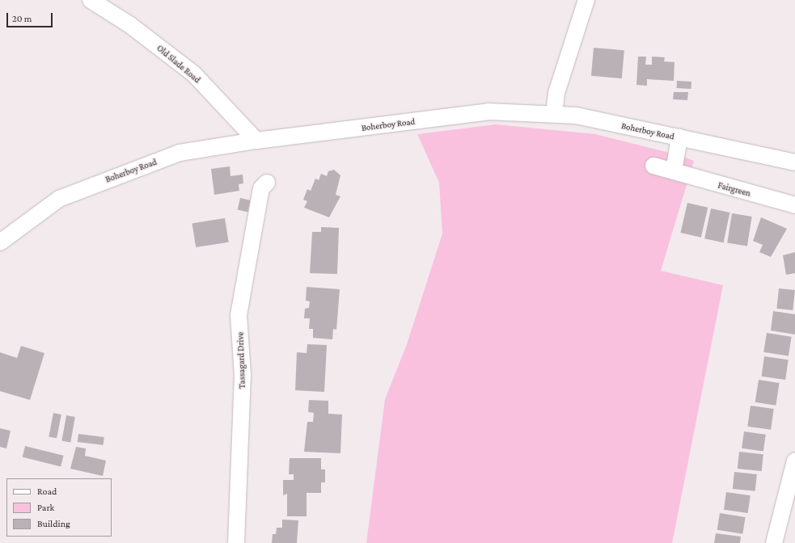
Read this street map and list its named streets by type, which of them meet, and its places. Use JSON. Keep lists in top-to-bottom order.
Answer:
{
  "streets": {
    "street": [
      "Old Slade Road",
      "Boherboy Road",
      "Fairgreen",
      "Tassagard Drive"
    ]
  },
  "crossings": [
    ["Old Slade Road", "Boherboy Road"]
  ],
  "legend": ["Road", "Park", "Building"],
  "scale_bar": "20 m"
}
